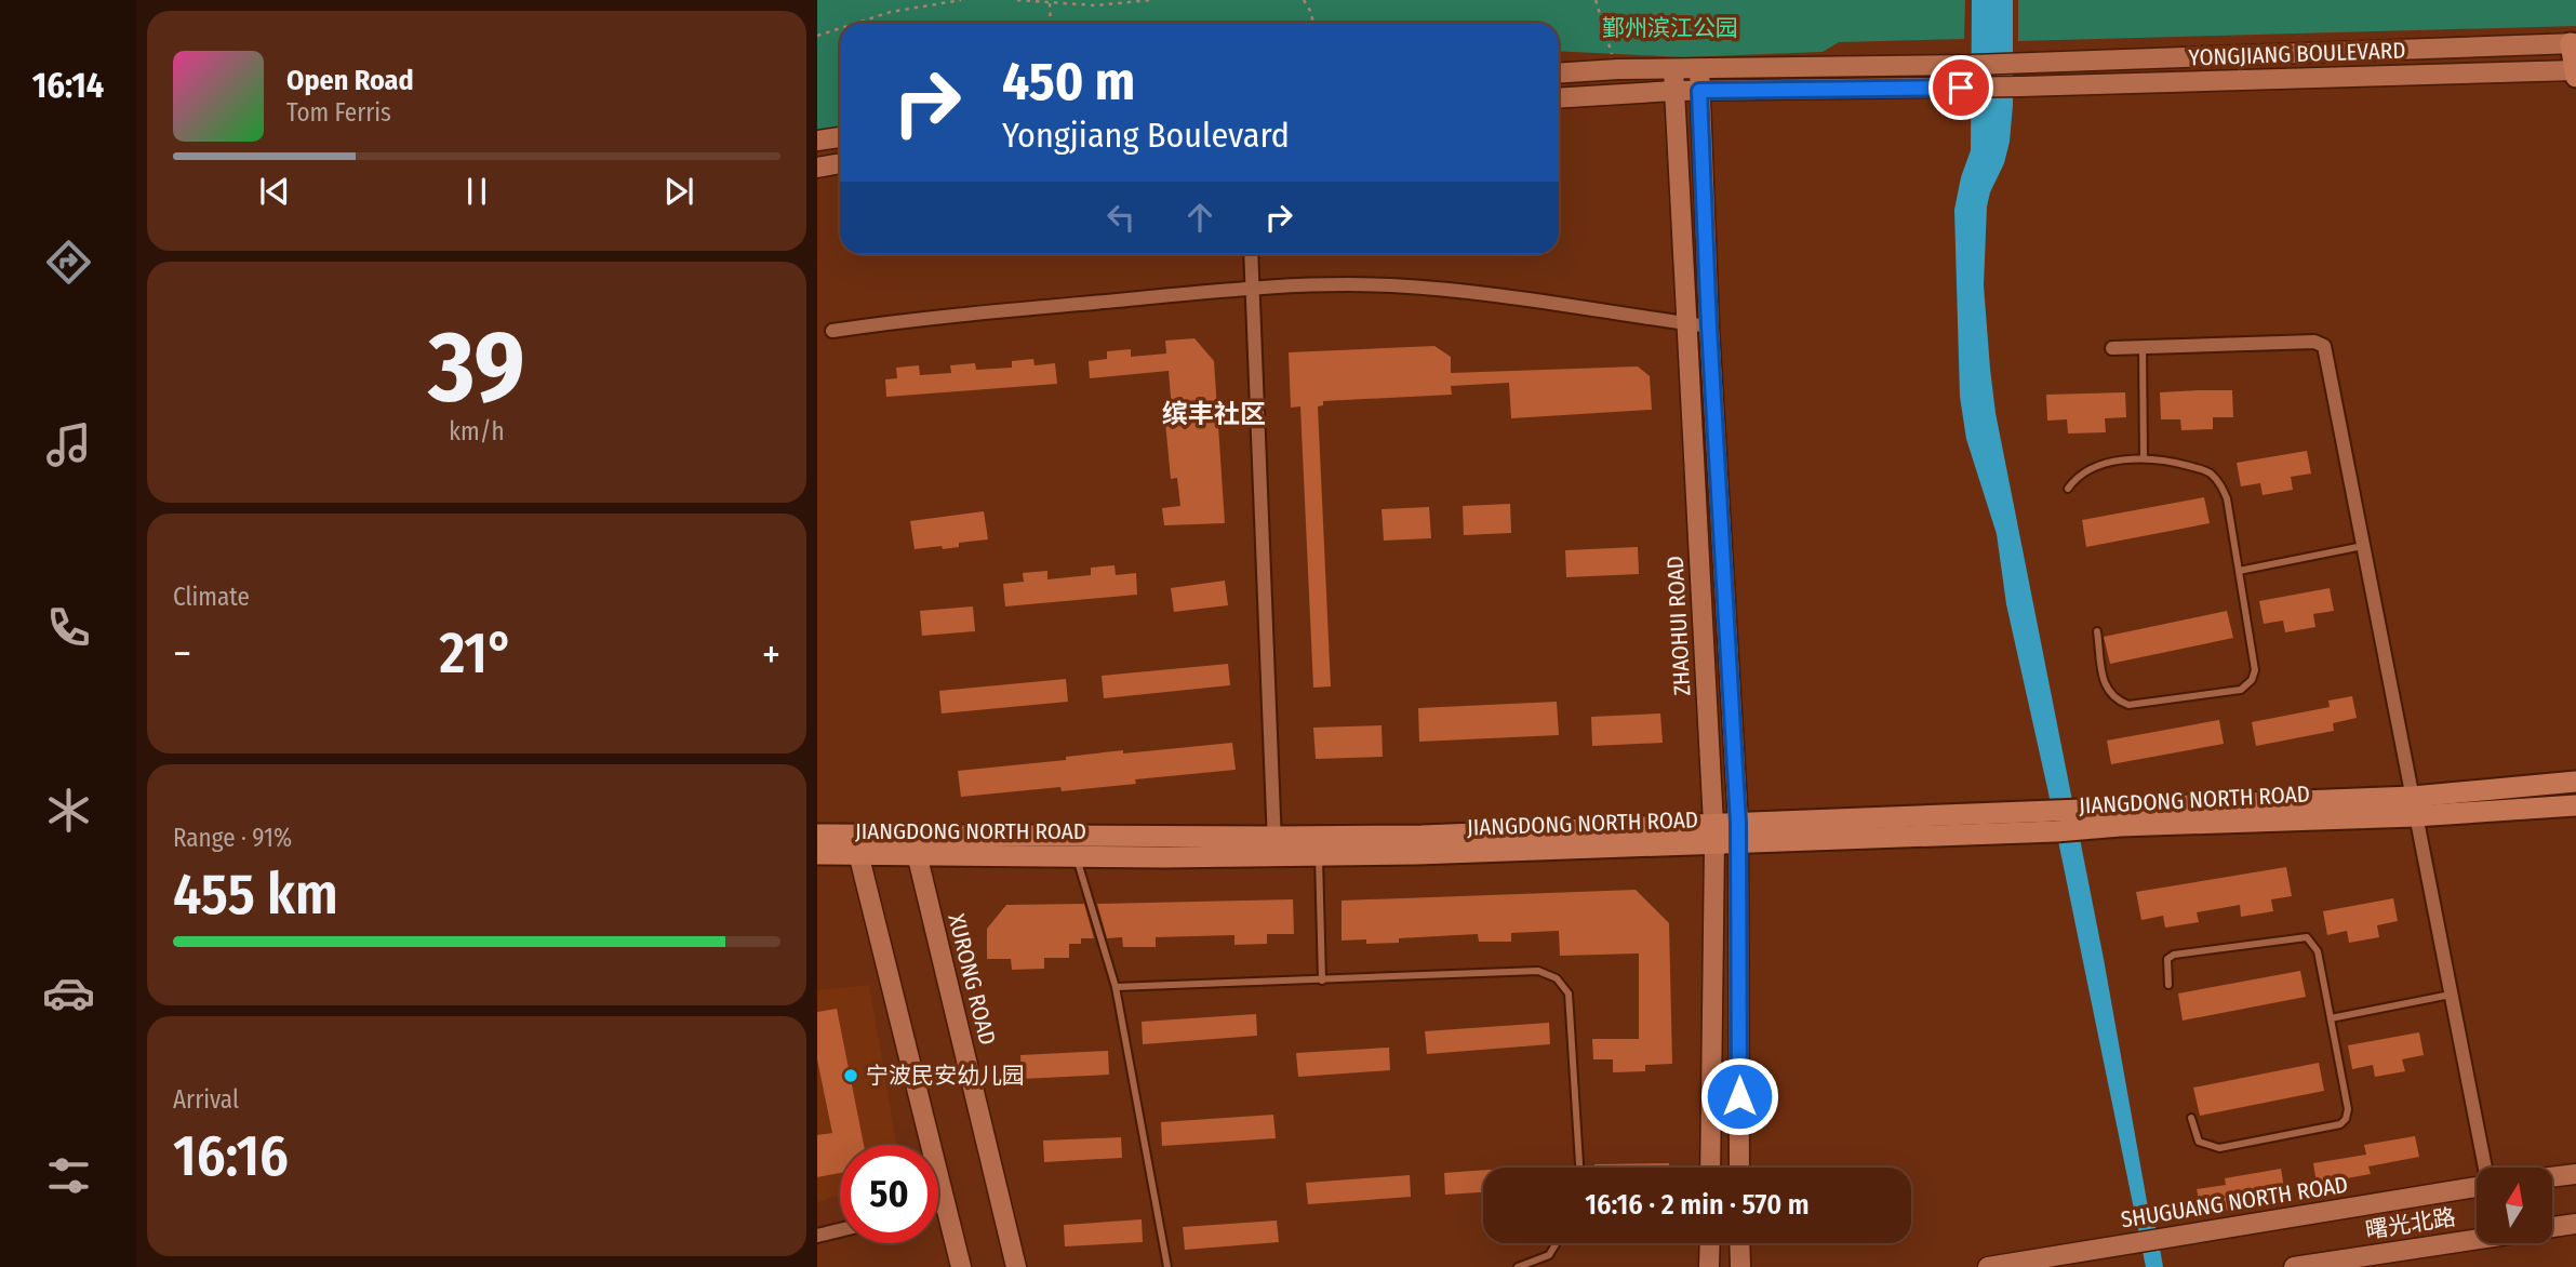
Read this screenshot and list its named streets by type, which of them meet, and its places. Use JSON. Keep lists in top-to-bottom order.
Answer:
{
  "streets": {
    "main road": [
      "YONGJIANG BOULEVARD",
      "ZHAOHUI ROAD",
      "JIANGDONG NORTH ROAD",
      "XURONG ROAD",
      "SHUGUANG NORTH ROAD",
      "曙光北路"
    ]
  },
  "crossings": [
    ["YONGJIANG BOULEVARD", "ZHAOHUI ROAD"],
    ["ZHAOHUI ROAD", "JIANGDONG NORTH ROAD"],
    ["JIANGDONG NORTH ROAD", "XURONG ROAD"]
  ],
  "districts": ["缤丰社区"],
  "parks": ["鄞州滨江公园"],
  "places": ["宁波民安幼儿园"],
  "north": "top",
  "page": {
    "tabs": "16:14",
    "turn": ["450 m", "Yongjiang Boulevard"],
    "song": ["Open Road", "Tom Ferris"],
    "tile": [
      ["39", "km/h"],
      "Climate",
      ["Range · 91%", "455 km"],
      ["Arrival", "16:16"]
    ],
    "heat": ["−", "21°", "+"],
    "limit": "50",
    "trip": "16:16 · 2 min · 570 m"
  }
}
